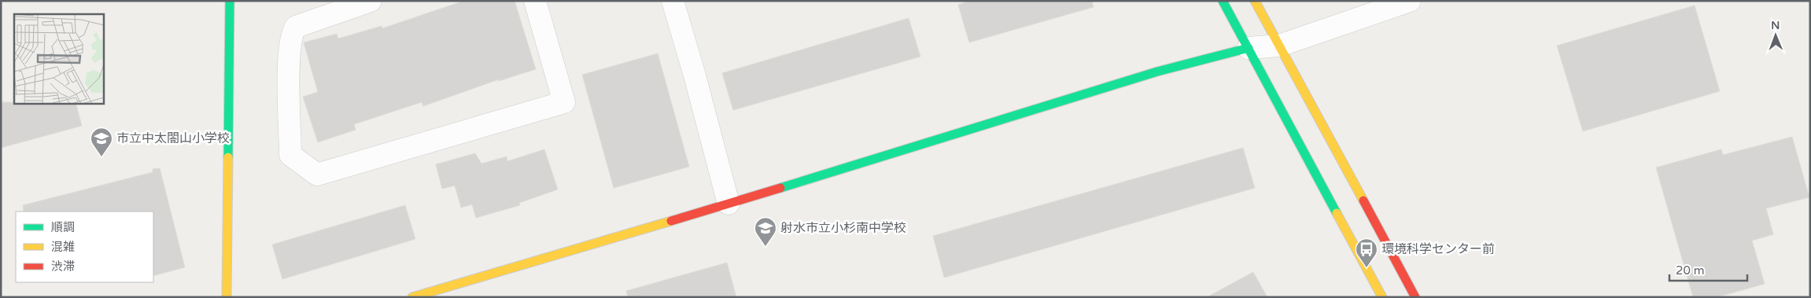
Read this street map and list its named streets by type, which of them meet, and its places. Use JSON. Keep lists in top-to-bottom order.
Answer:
{
  "places": {
    "school or university": ["市立中太閤山小学校", "射水市立小杉南中学校"],
    "bus stop": ["環境科学センター前"]
  },
  "legend": ["順調", "混雑", "渋滞"],
  "scale_bar": "20 m",
  "north": "top"
}
